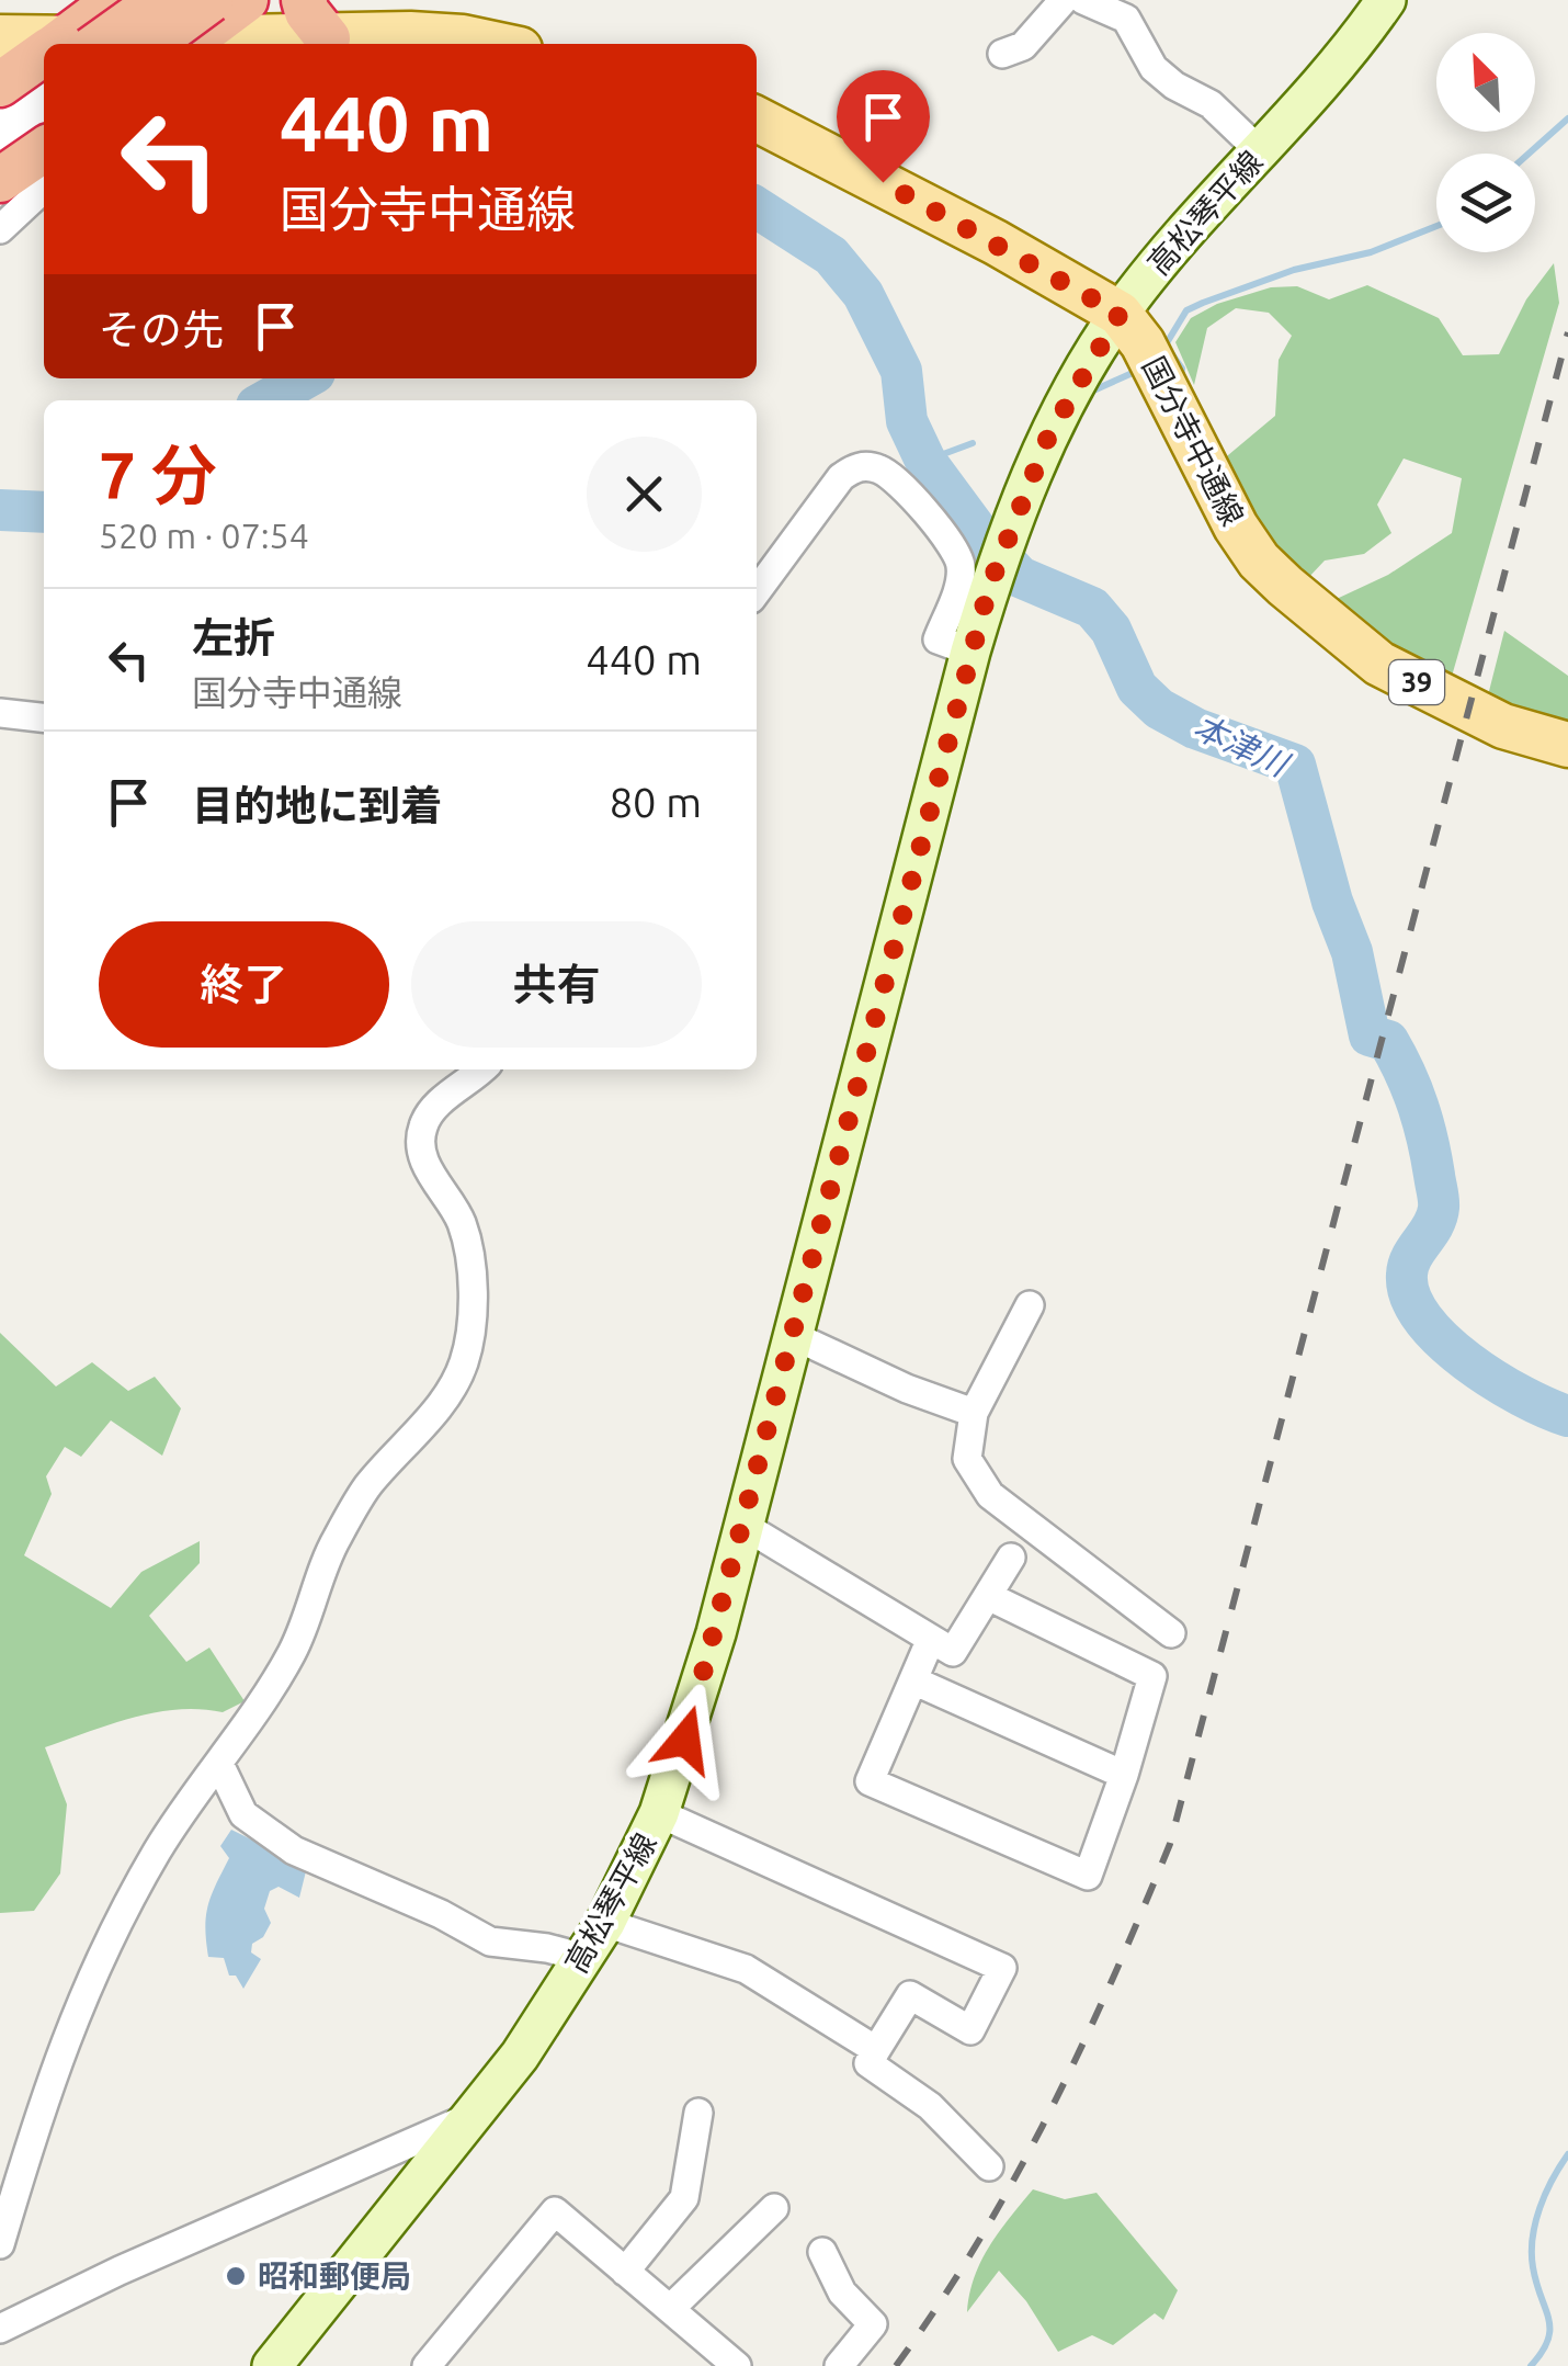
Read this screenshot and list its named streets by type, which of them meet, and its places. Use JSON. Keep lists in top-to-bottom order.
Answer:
{
  "streets": {
    "main road": ["高松琴平線", "国分寺中通線", "39"]
  },
  "crossings": [
    ["高松琴平線", "国分寺中通線"]
  ],
  "water": ["本津川"],
  "places": ["昭和郵便局"],
  "north": "top left",
  "page": {
    "turn": ["440 m", "国分寺中通線"],
    "then": "その先",
    "heading": ["7 分", "520 m · 07:54"],
    "list": [
      {
        "name": "左折",
        "note": "国分寺中通線",
        "value": "440 m"
      },
      {
        "name": "目的地に到着",
        "value": "80 m"
      }
    ],
    "buttons": ["終了", "共有"]
  }
}
